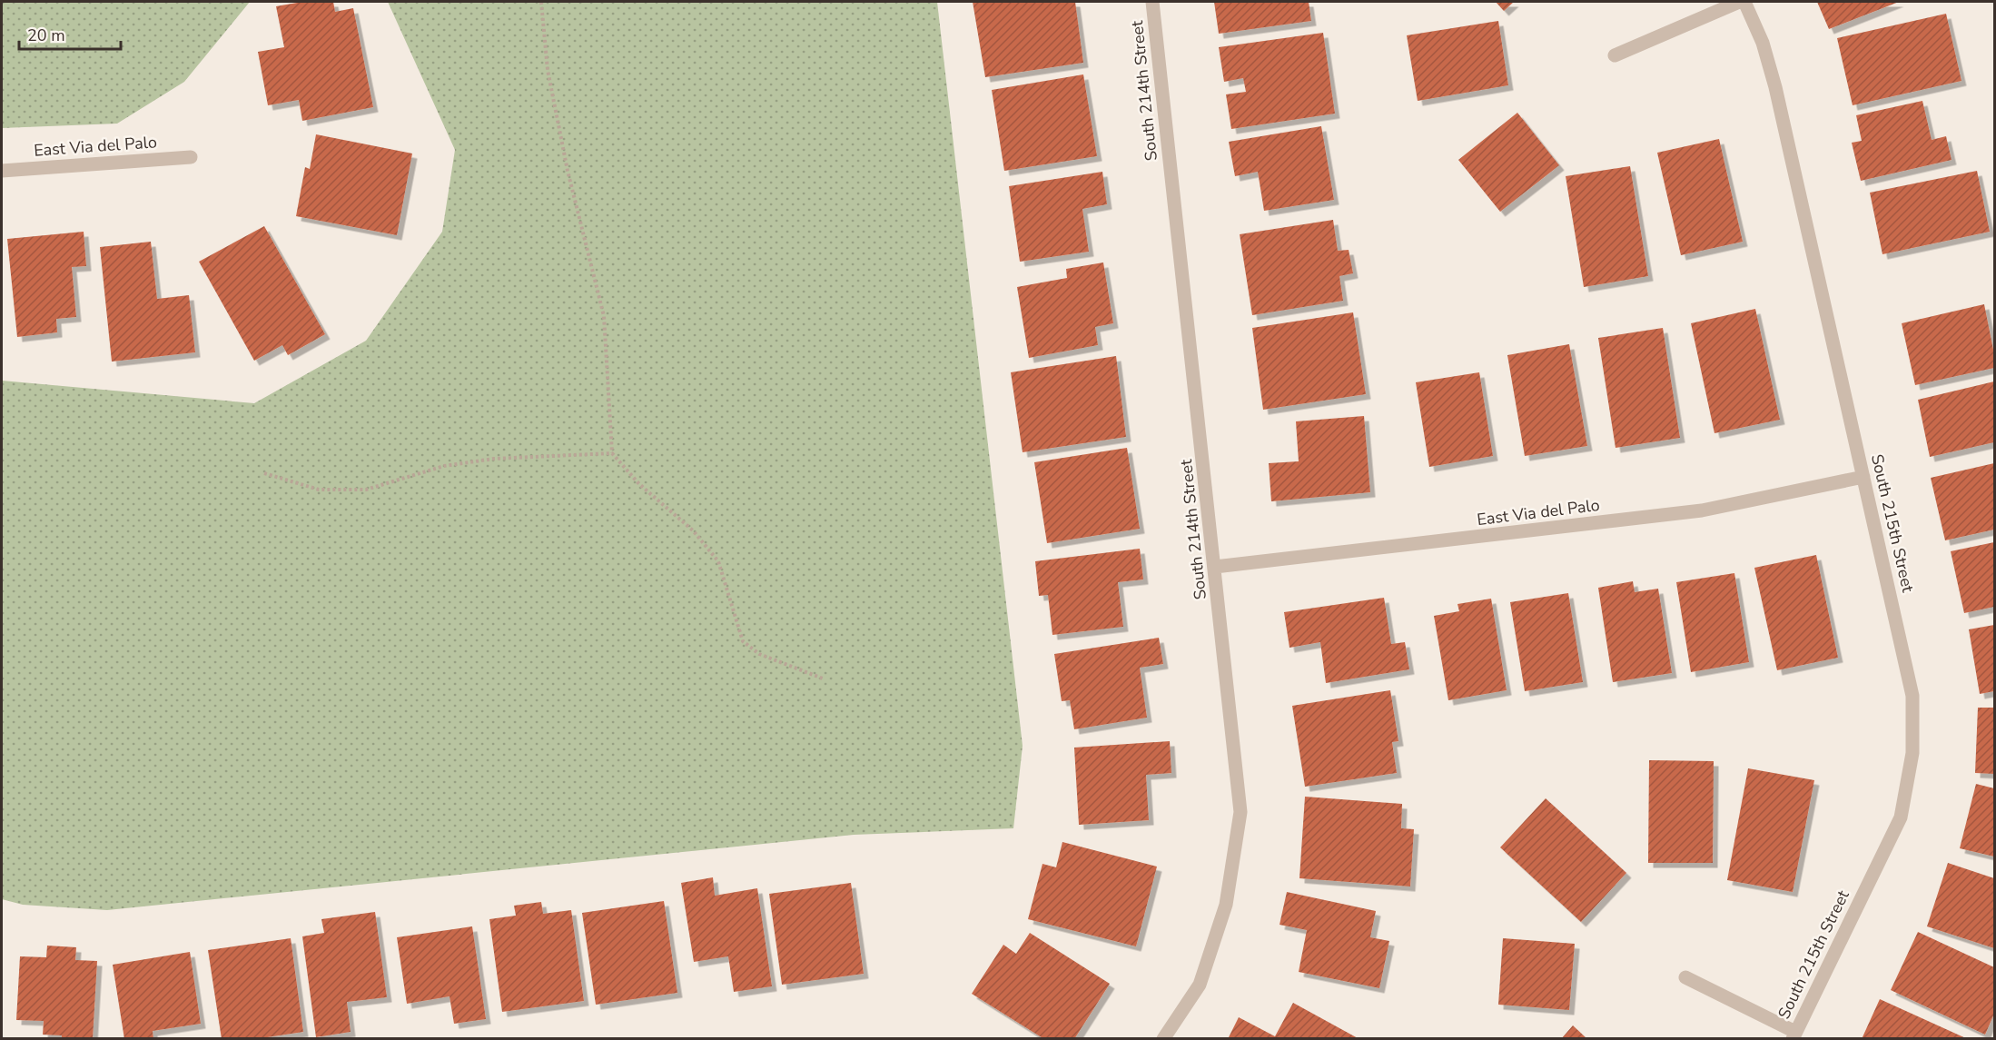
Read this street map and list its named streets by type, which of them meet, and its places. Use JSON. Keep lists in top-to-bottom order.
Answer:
{
  "streets": {
    "street": ["South 214th Street", "East Via del Palo", "South 215th Street"]
  },
  "crossings": [
    ["South 214th Street", "East Via del Palo"],
    ["East Via del Palo", "South 215th Street"]
  ],
  "scale_bar": "20 m"
}
